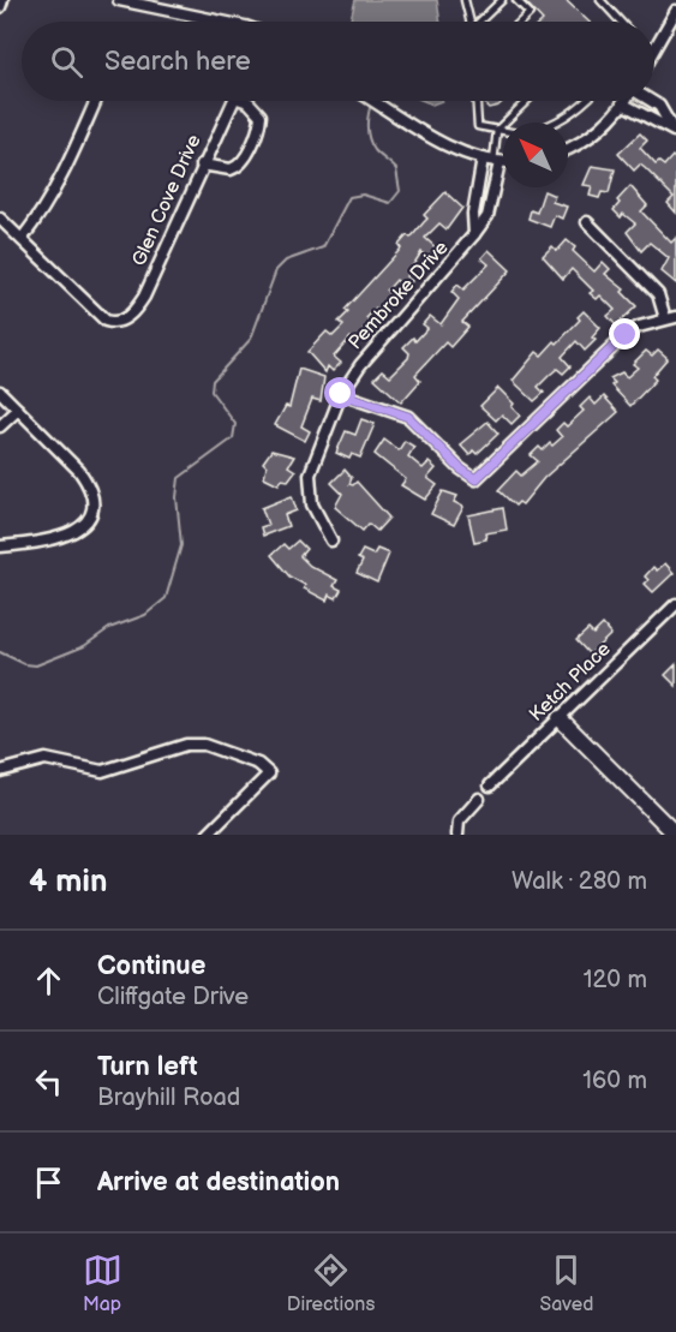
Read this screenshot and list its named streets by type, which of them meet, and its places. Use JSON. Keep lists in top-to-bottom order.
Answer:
{
  "streets": {
    "street": ["Glen Cove Drive", "Pembroke Drive", "Ketch Place"]
  },
  "north": "top left",
  "page": {
    "search": "Search here",
    "heading": ["4 min", "Walk · 280 m"],
    "list": [
      ["Continue", "Cliffgate Drive", "120 m"],
      ["Turn left", "Brayhill Road", "160 m"],
      "Arrive at destination"
    ],
    "nav": ["Map", "Directions", "Saved"]
  }
}
